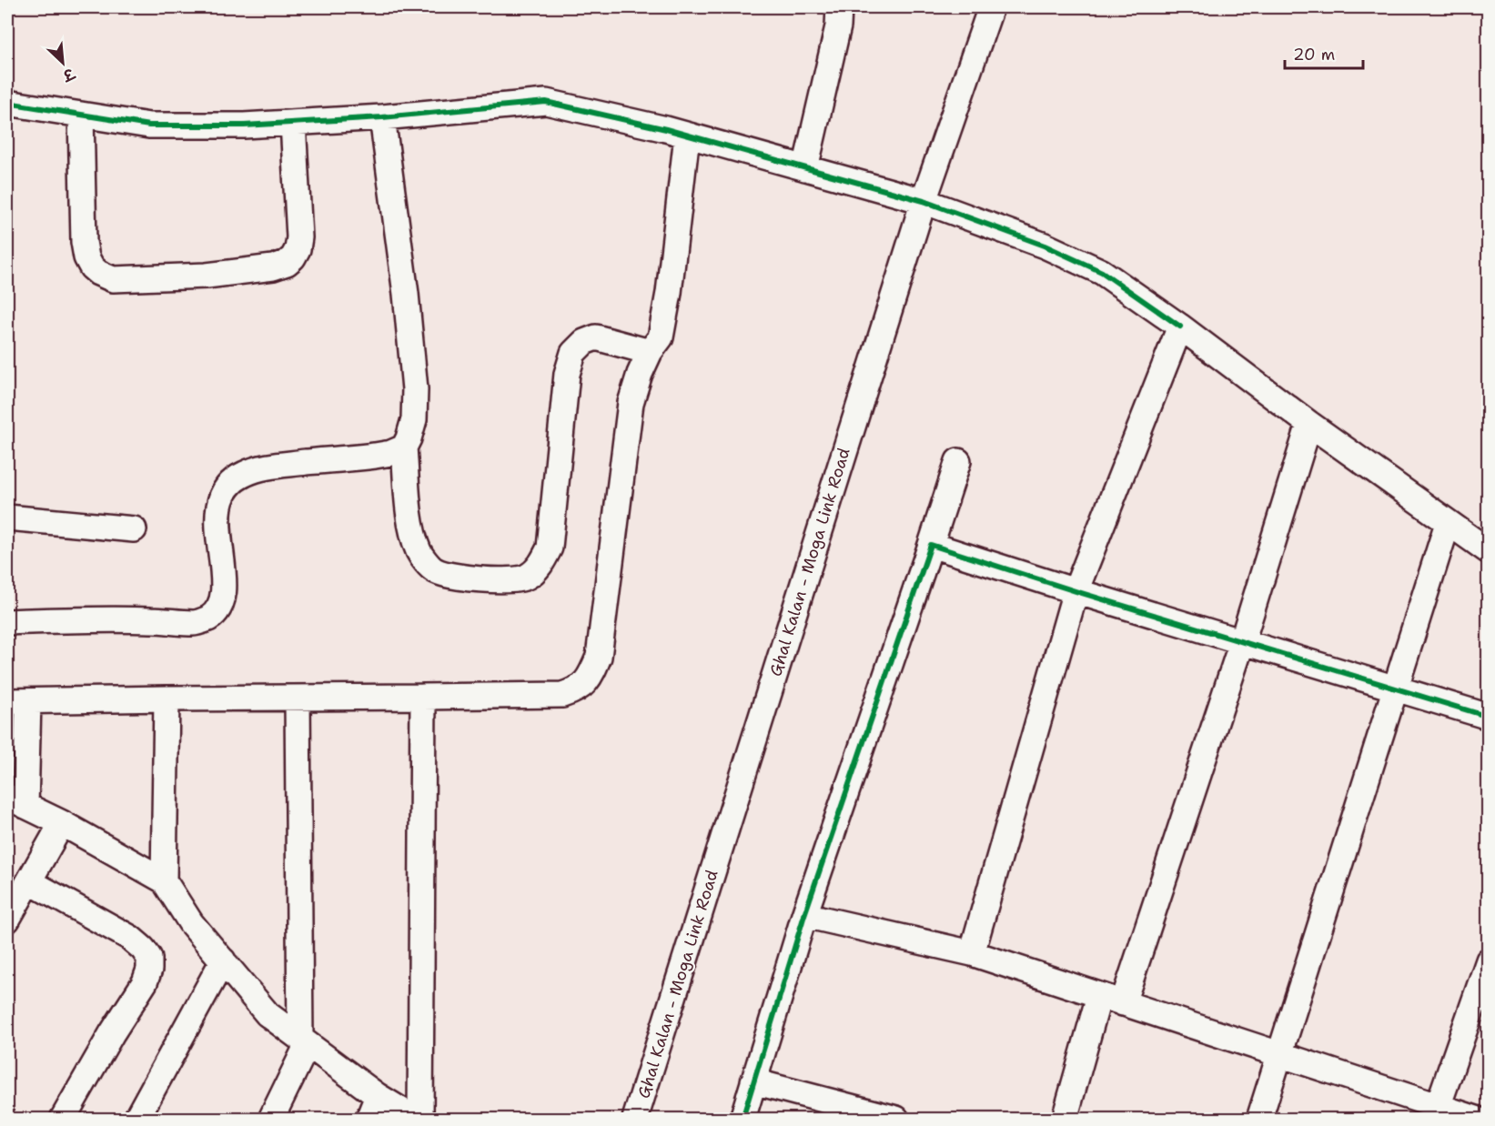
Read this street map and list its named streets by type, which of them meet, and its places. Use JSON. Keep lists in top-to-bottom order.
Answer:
{
  "streets": {
    "street": ["Ghal Kalan - Moga Link Road"]
  },
  "scale_bar": "20 m",
  "north": "bottom right"
}
